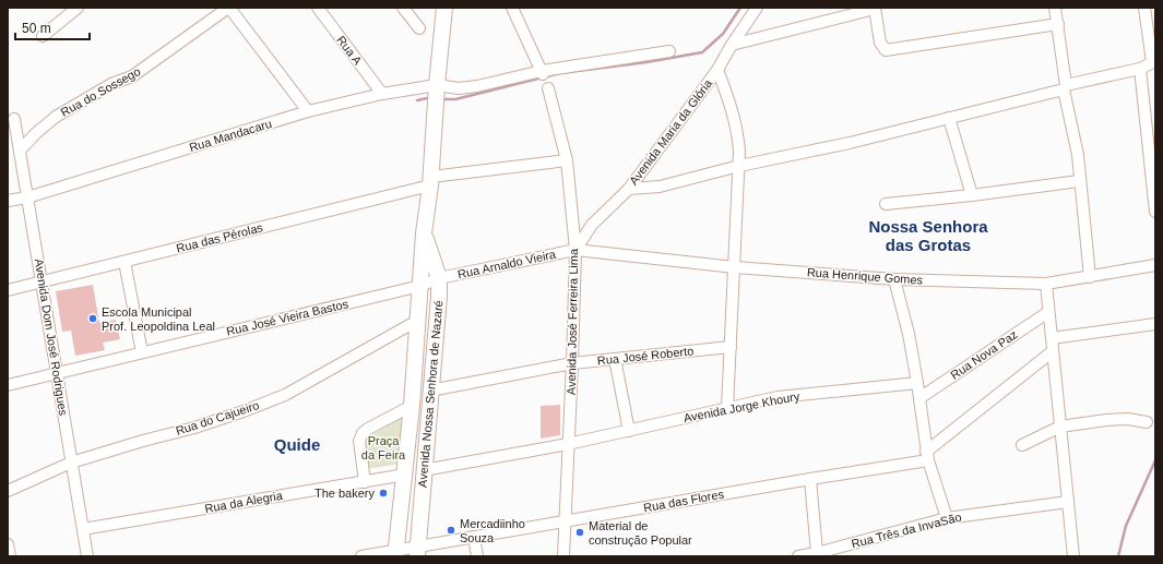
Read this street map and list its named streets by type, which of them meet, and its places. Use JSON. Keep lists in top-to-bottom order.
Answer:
{
  "streets": {
    "street": [
      "Rua A",
      "Rua do Sossego",
      "Avenida Maria da Glória",
      "Rua Mandacaru",
      "Rua das Pérolas",
      "Rua Arnaldo Vieira",
      "Rua Henrique Gomes",
      "Rua José Vieira Bastos",
      "Avenida José Ferreira Lima",
      "Avenida Dom José Rodrigues",
      "Rua Nova Paz",
      "Rua José Roberto",
      "Avenida Nossa Senhora de Nazaré",
      "Avenida Jorge Khoury",
      "Rua do Cajueiro",
      "Rua das Flores",
      "Rua da Alegria",
      "Rua Três da InvaSão"
    ]
  },
  "crossings": [
    ["Rua A", "Rua Mandacaru"],
    ["Rua do Sossego", "Avenida Dom José Rodrigues"],
    ["Avenida Maria da Glória", "Rua Arnaldo Vieira"],
    ["Avenida Maria da Glória", "Rua Henrique Gomes"],
    ["Avenida Maria da Glória", "Avenida José Ferreira Lima"],
    ["Rua Mandacaru", "Avenida Dom José Rodrigues"],
    ["Rua Mandacaru", "Avenida Nossa Senhora de Nazaré"],
    ["Rua das Pérolas", "Avenida José Ferreira Lima"],
    ["Rua das Pérolas", "Avenida Dom José Rodrigues"],
    ["Rua das Pérolas", "Avenida Nossa Senhora de Nazaré"],
    ["Rua Arnaldo Vieira", "Rua Henrique Gomes"],
    ["Rua Arnaldo Vieira", "Rua José Vieira Bastos"],
    ["Rua Arnaldo Vieira", "Avenida José Ferreira Lima"],
    ["Rua Arnaldo Vieira", "Avenida Nossa Senhora de Nazaré"],
    ["Rua Henrique Gomes", "Avenida José Ferreira Lima"],
    ["Rua José Vieira Bastos", "Avenida Dom José Rodrigues"],
    ["Rua José Vieira Bastos", "Avenida Nossa Senhora de Nazaré"],
    ["Avenida José Ferreira Lima", "Rua José Roberto"],
    ["Avenida José Ferreira Lima", "Avenida Jorge Khoury"],
    ["Avenida José Ferreira Lima", "Rua das Flores"],
    ["Avenida Dom José Rodrigues", "Rua do Cajueiro"],
    ["Avenida Dom José Rodrigues", "Rua da Alegria"],
    ["Rua José Roberto", "Avenida Nossa Senhora de Nazaré"],
    ["Avenida Nossa Senhora de Nazaré", "Rua do Cajueiro"],
    ["Avenida Nossa Senhora de Nazaré", "Rua das Flores"],
    ["Avenida Nossa Senhora de Nazaré", "Rua da Alegria"]
  ],
  "districts": ["Nossa Senhora das Grotas", "Quide"],
  "parks": ["Praça da Feira"],
  "places": [
    "Escola Municipal Prof. Leopoldina Leal",
    "The bakery",
    "Mercadiinho Souza",
    "Material de construção Popular"
  ],
  "scale_bar": "50 m"
}
